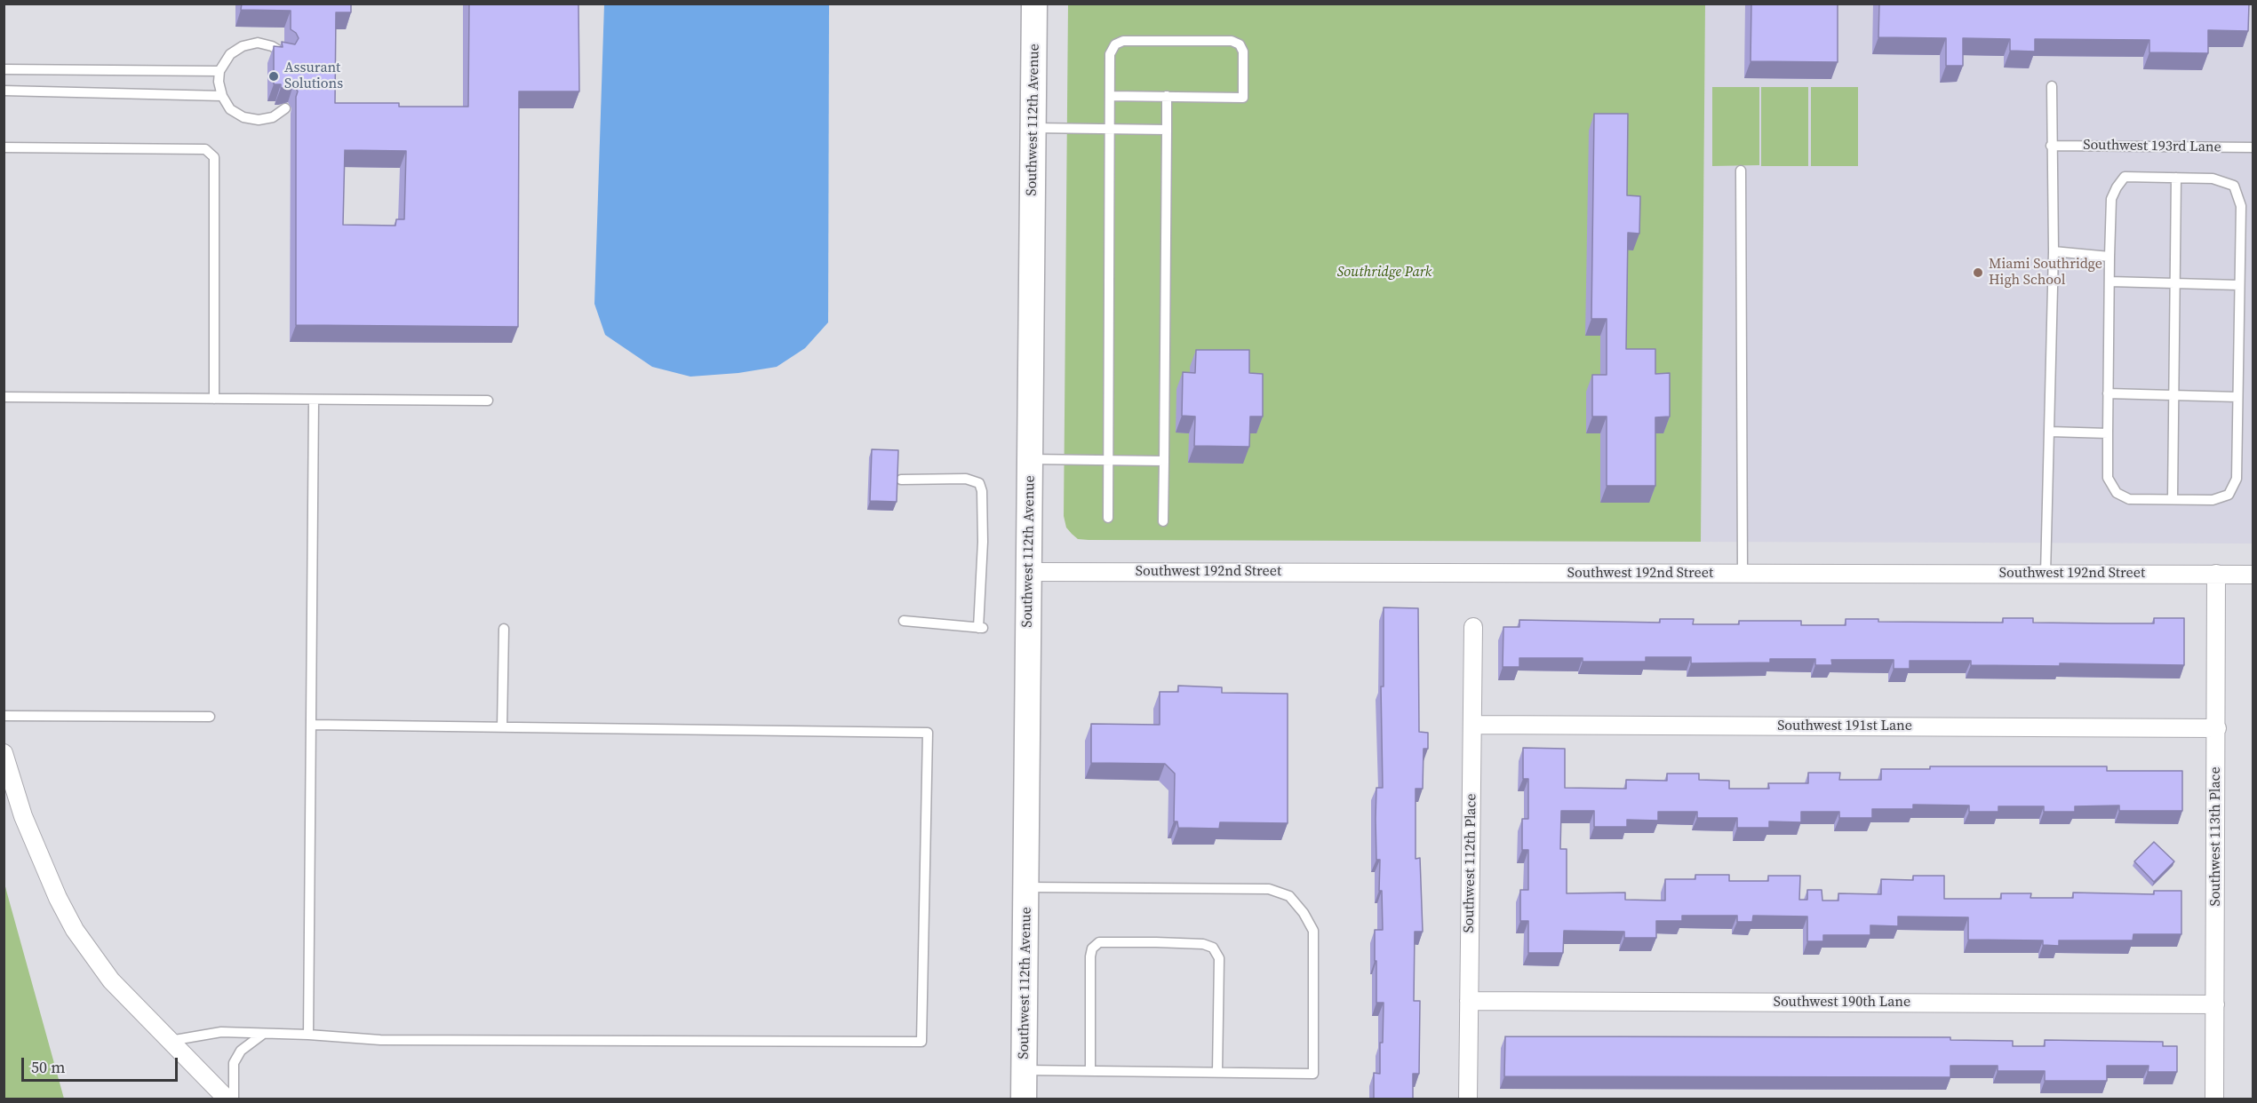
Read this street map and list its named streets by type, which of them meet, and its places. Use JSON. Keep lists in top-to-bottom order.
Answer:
{
  "streets": {
    "street": [
      "Southwest 112th Avenue",
      "Southwest 192nd Street",
      "Southwest 191st Lane",
      "Southwest 113th Place",
      "Southwest 112th Place",
      "Southwest 190th Lane"
    ],
    "lane": ["Southwest 193rd Lane"]
  },
  "crossings": [
    ["Southwest 112th Avenue", "Southwest 192nd Street"],
    ["Southwest 192nd Street", "Southwest 113th Place"],
    ["Southwest 191st Lane", "Southwest 113th Place"],
    ["Southwest 191st Lane", "Southwest 112th Place"],
    ["Southwest 113th Place", "Southwest 190th Lane"],
    ["Southwest 112th Place", "Southwest 190th Lane"]
  ],
  "parks": ["Southridge Park"],
  "places": ["Assurant Solutions", "Miami Southridge High School"],
  "scale_bar": "50 m"
}
